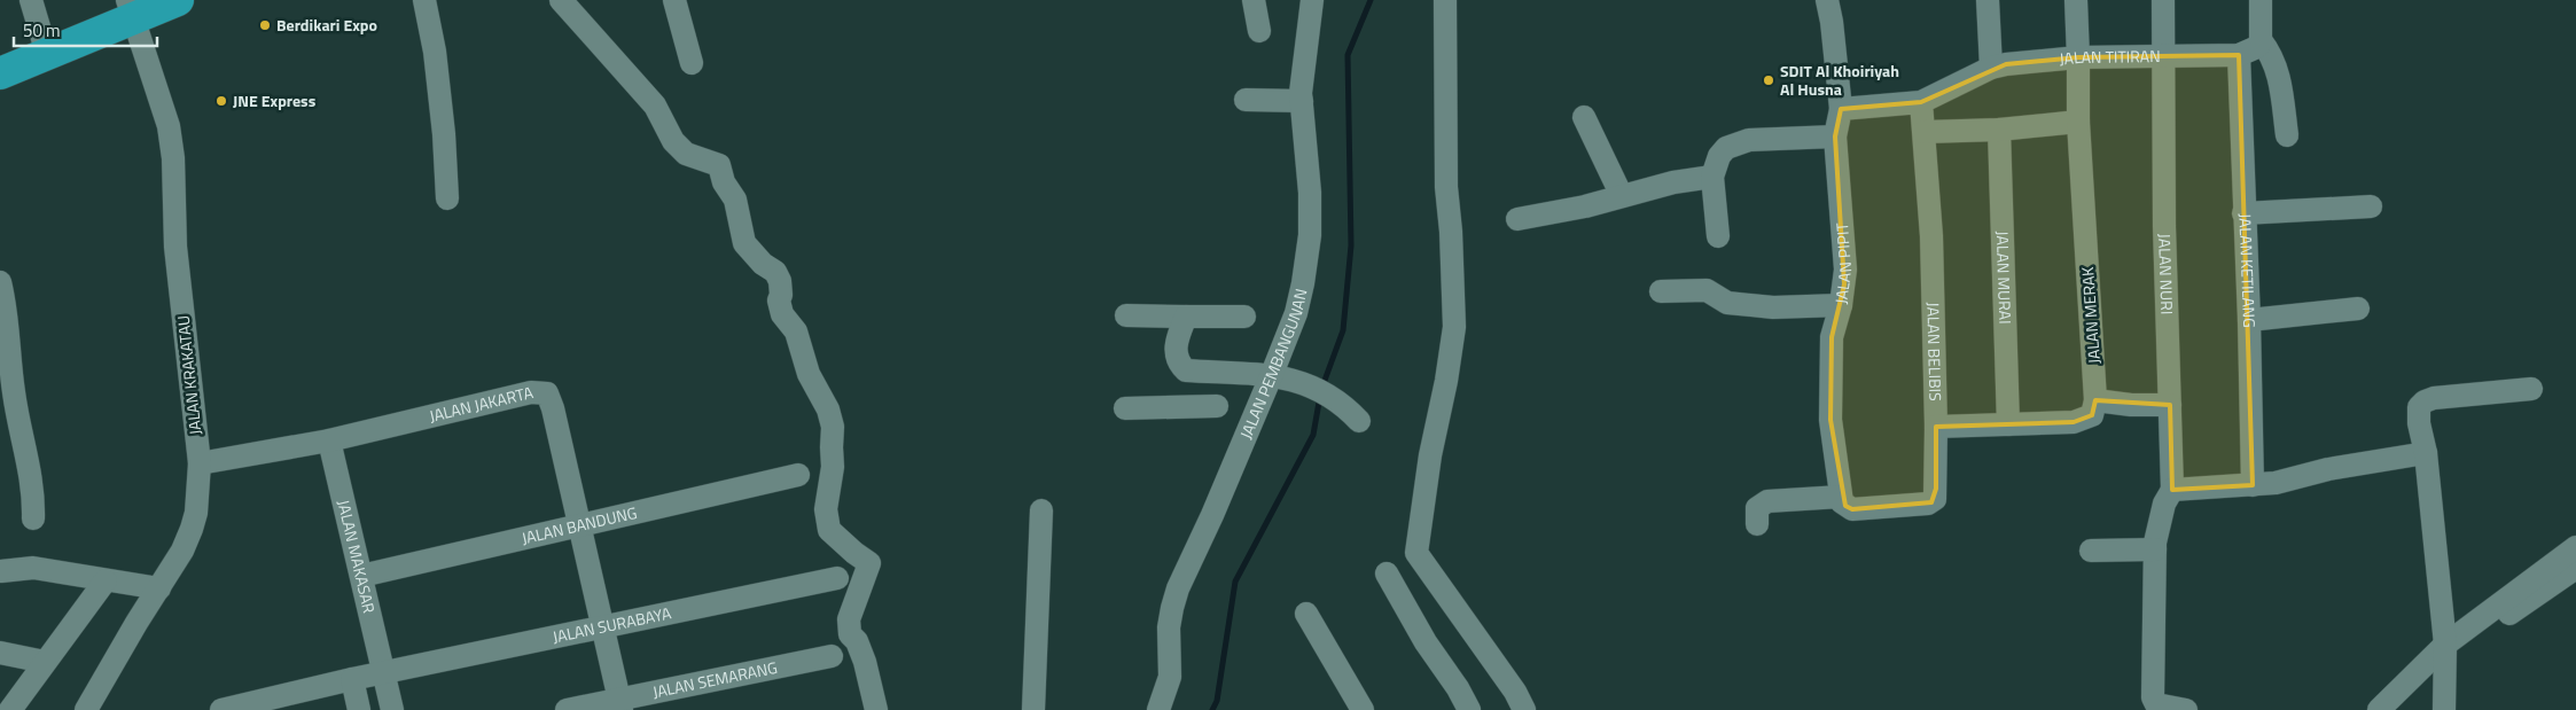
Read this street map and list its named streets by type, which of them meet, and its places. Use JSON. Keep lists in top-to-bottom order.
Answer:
{
  "streets": {
    "street": [
      "JALAN TITIRAN",
      "JALAN PIPIT",
      "JALAN KETILANG",
      "JALAN NURI",
      "JALAN MURAI",
      "JALAN MERAK",
      "JALAN BELIBIS",
      "JALAN PEMBANGUNAN",
      "JALAN KRAKATAU",
      "JALAN JAKARTA",
      "JALAN BANDUNG",
      "JALAN MAKASAR",
      "JALAN SURABAYA",
      "JALAN SEMARANG"
    ]
  },
  "crossings": [
    ["JALAN TITIRAN", "JALAN KETILANG"],
    ["JALAN TITIRAN", "JALAN NURI"],
    ["JALAN TITIRAN", "JALAN MERAK"],
    ["JALAN TITIRAN", "JALAN BELIBIS"],
    ["JALAN PIPIT", "JALAN BELIBIS"],
    ["JALAN KRAKATAU", "JALAN JAKARTA"],
    ["JALAN JAKARTA", "JALAN BANDUNG"],
    ["JALAN JAKARTA", "JALAN MAKASAR"],
    ["JALAN JAKARTA", "JALAN SURABAYA"],
    ["JALAN JAKARTA", "JALAN SEMARANG"],
    ["JALAN BANDUNG", "JALAN MAKASAR"],
    ["JALAN MAKASAR", "JALAN SURABAYA"]
  ],
  "places": ["Berdikari Expo", "SDIT Al Khoiriyah Al Husna", "JNE Express"],
  "scale_bar": "50 m"
}
